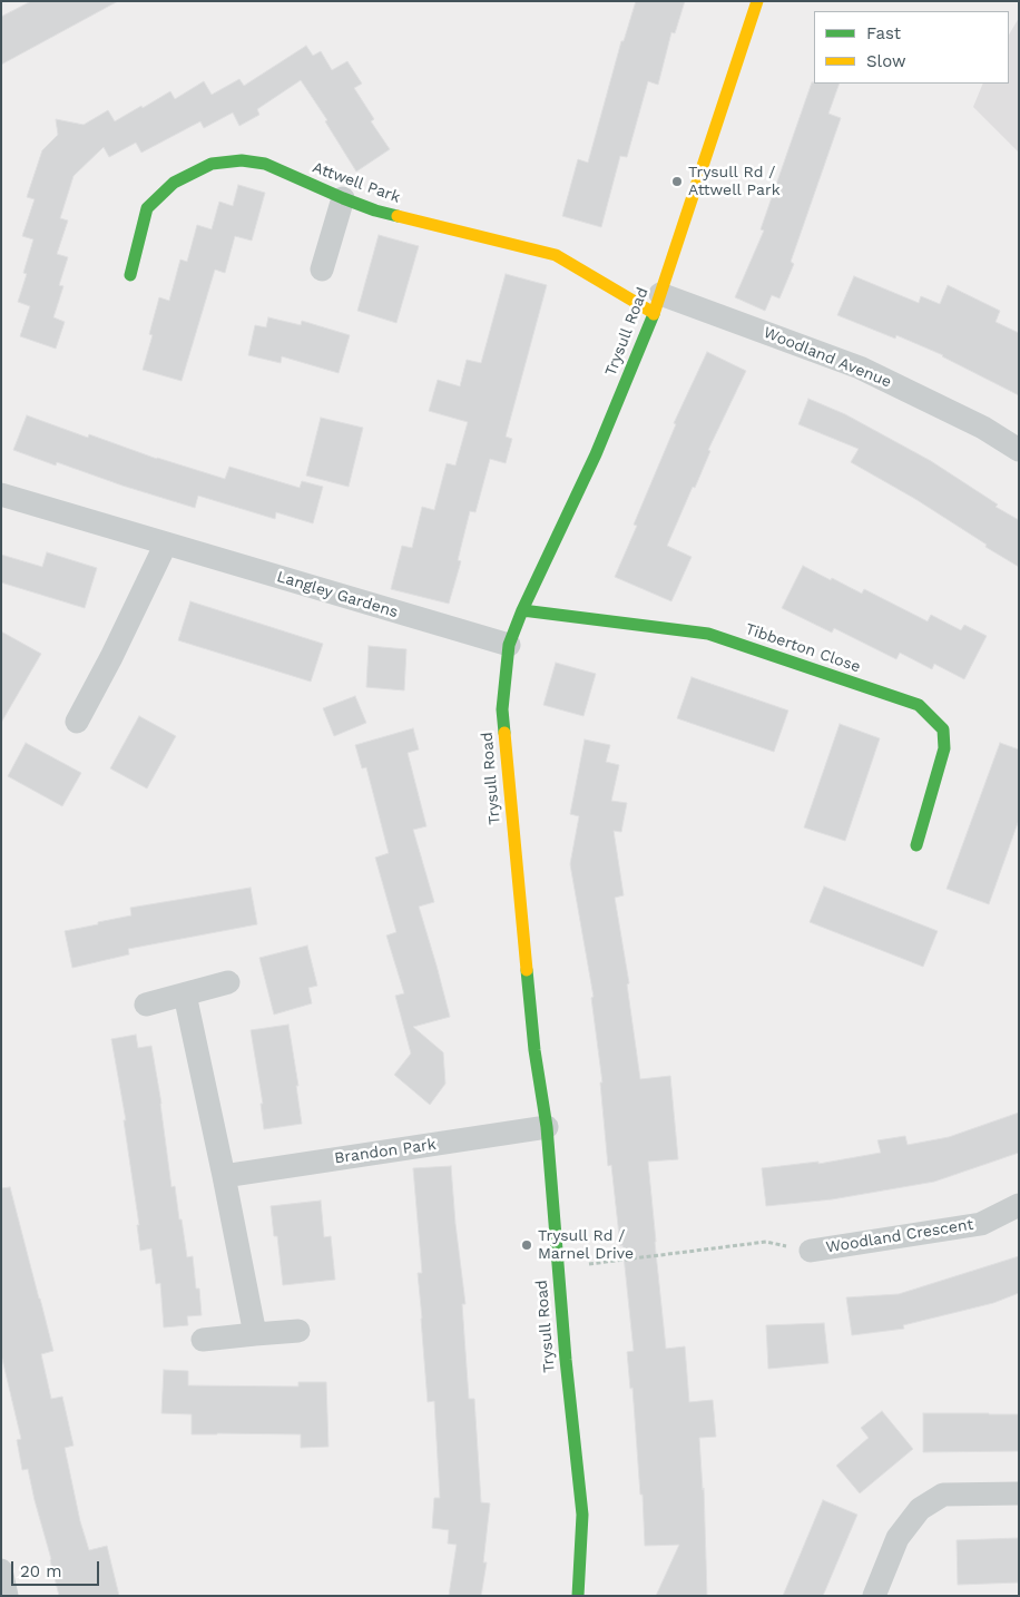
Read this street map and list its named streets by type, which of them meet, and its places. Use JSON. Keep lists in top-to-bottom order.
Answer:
{
  "streets": {
    "street": [
      "Attwell Park",
      "Trysull Road",
      "Woodland Avenue",
      "Langley Gardens",
      "Tibberton Close",
      "Brandon Park",
      "Woodland Crescent"
    ]
  },
  "crossings": [
    ["Attwell Park", "Trysull Road"],
    ["Attwell Park", "Woodland Avenue"],
    ["Trysull Road", "Woodland Avenue"],
    ["Trysull Road", "Langley Gardens"],
    ["Trysull Road", "Tibberton Close"],
    ["Trysull Road", "Brandon Park"]
  ],
  "places": ["Trysull Rd / Attwell Park", "Trysull Rd / Marnel Drive"],
  "legend": ["Fast", "Slow"],
  "scale_bar": "20 m"
}
